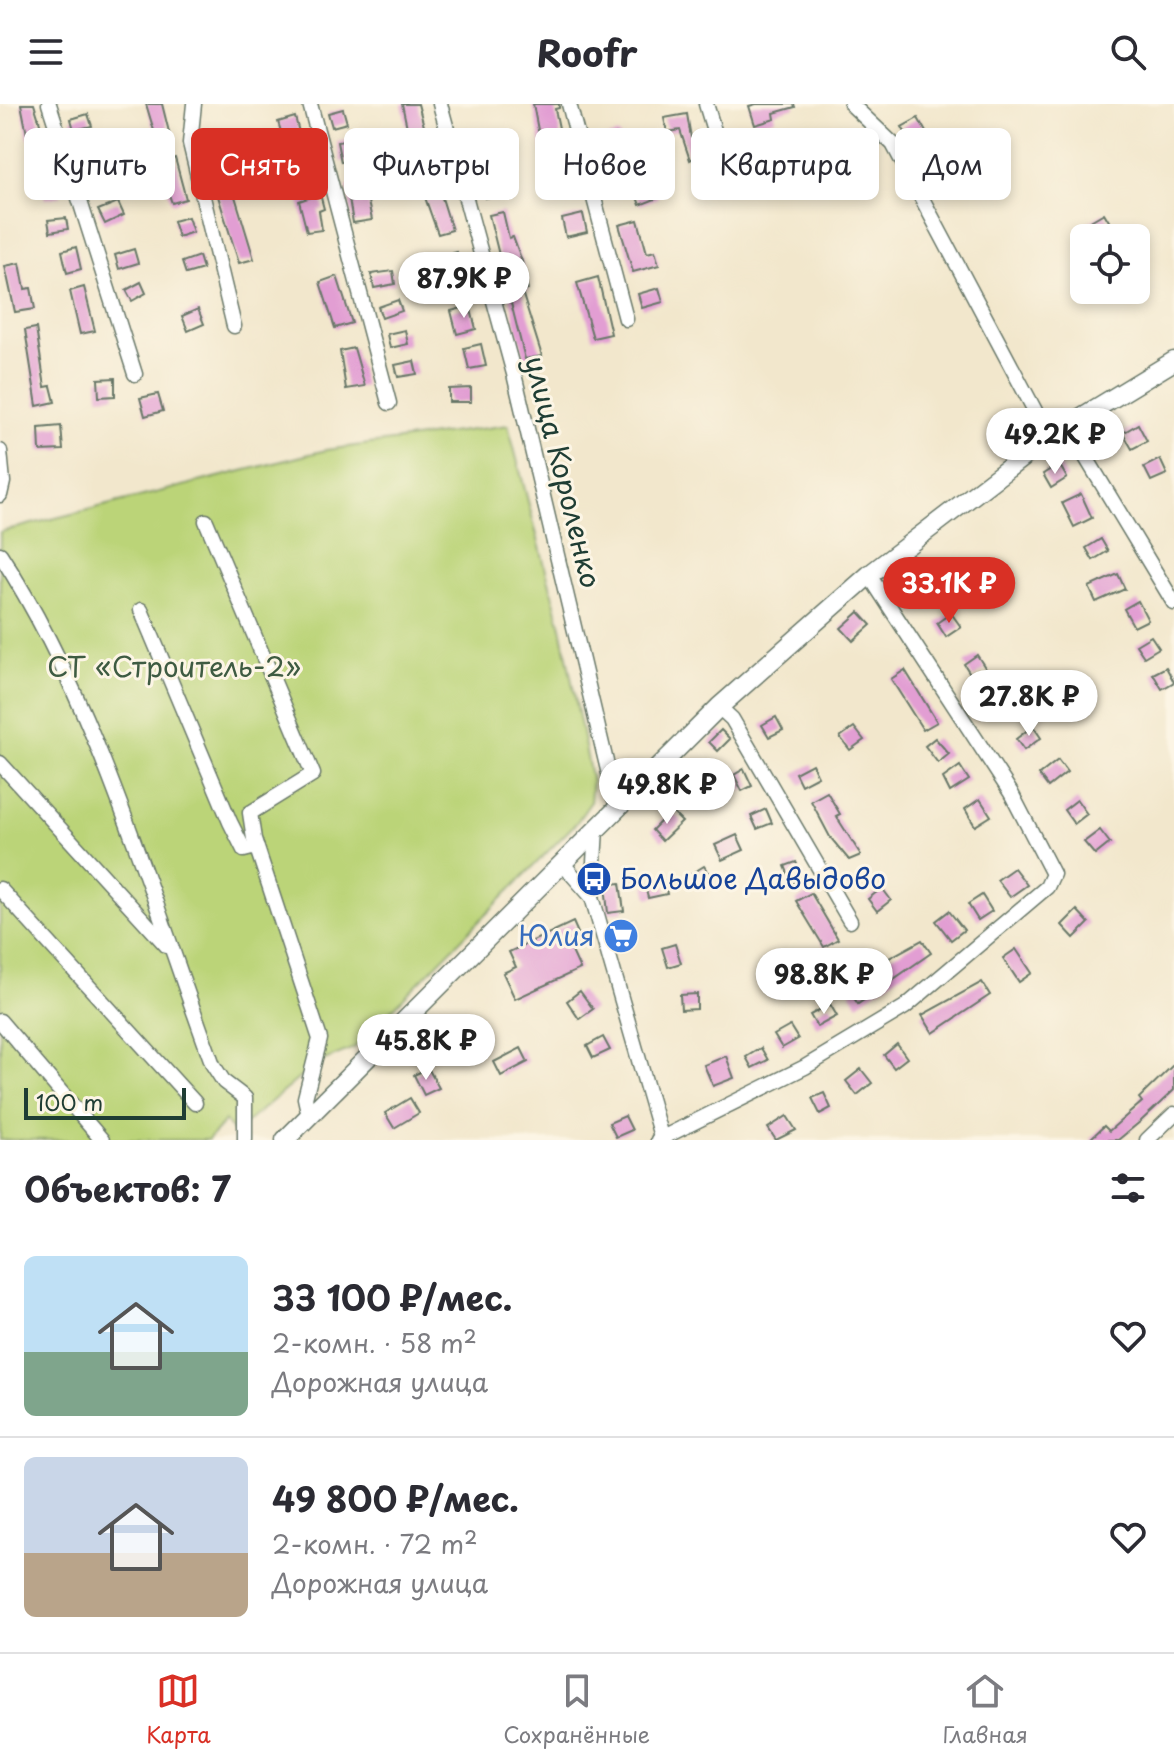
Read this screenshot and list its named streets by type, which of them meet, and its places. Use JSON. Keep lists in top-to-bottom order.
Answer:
{
  "streets": {
    "street": ["улица Короленко"]
  },
  "parks": ["СТ «Строитель-2»"],
  "places": {
    "bus stop": ["Большое Давыдово"],
    "supermarket": ["Юлия"]
  },
  "scale_bar": "100 m",
  "page": {
    "header": "Roofr",
    "chip": [
      "Купить",
      "Снять",
      "Фильтры",
      "Новое",
      "Квартира",
      "Дом"
    ],
    "price": [
      "87.9K ₽",
      "49.2K ₽",
      "33.1K ₽",
      "27.8K ₽",
      "49.8K ₽",
      "98.8K ₽",
      "45.8K ₽"
    ],
    "scale": "100 m",
    "heading": "Объектов: 7",
    "list": [
      {
        "name": "33 100 ₽/мес.",
        "note": "2-комн. · 58 m² · Дорожная улица"
      },
      {
        "name": "49 800 ₽/мес.",
        "note": "2-комн. · 72 m² · Дорожная улица"
      }
    ],
    "tabs": ["Карта", "Сохранённые", "Главная"]
  }
}
